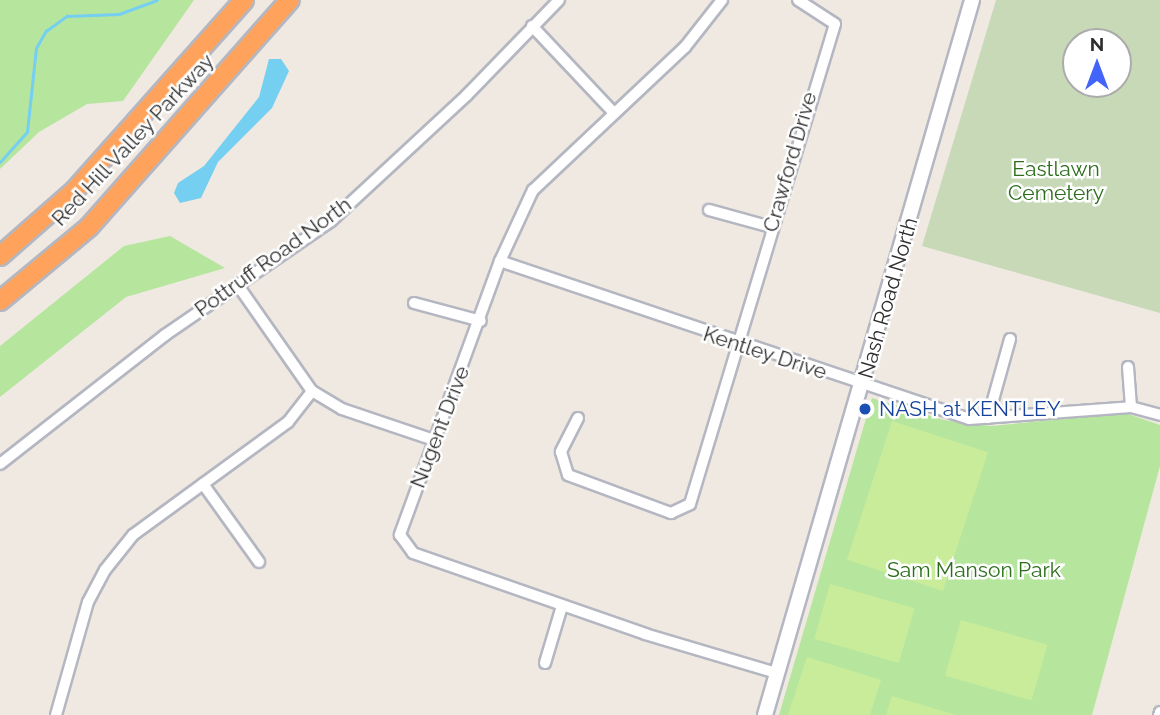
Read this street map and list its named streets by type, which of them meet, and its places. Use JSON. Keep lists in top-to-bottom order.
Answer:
{
  "streets": {
    "highway": ["Red Hill Valley Parkway"],
    "main road": ["Nash Road North"],
    "street": [
      "Crawford Drive",
      "Pottruff Road North",
      "Kentley Drive",
      "Nugent Drive"
    ]
  },
  "crossings": [
    ["Crawford Drive", "Kentley Drive"],
    ["Nash Road North", "Kentley Drive"],
    ["Nash Road North", "Nugent Drive"],
    ["Kentley Drive", "Nugent Drive"]
  ],
  "parks": ["Eastlawn Cemetery", "Sam Manson Park"],
  "places": ["NASH at KENTLEY"],
  "north": "top"
}
